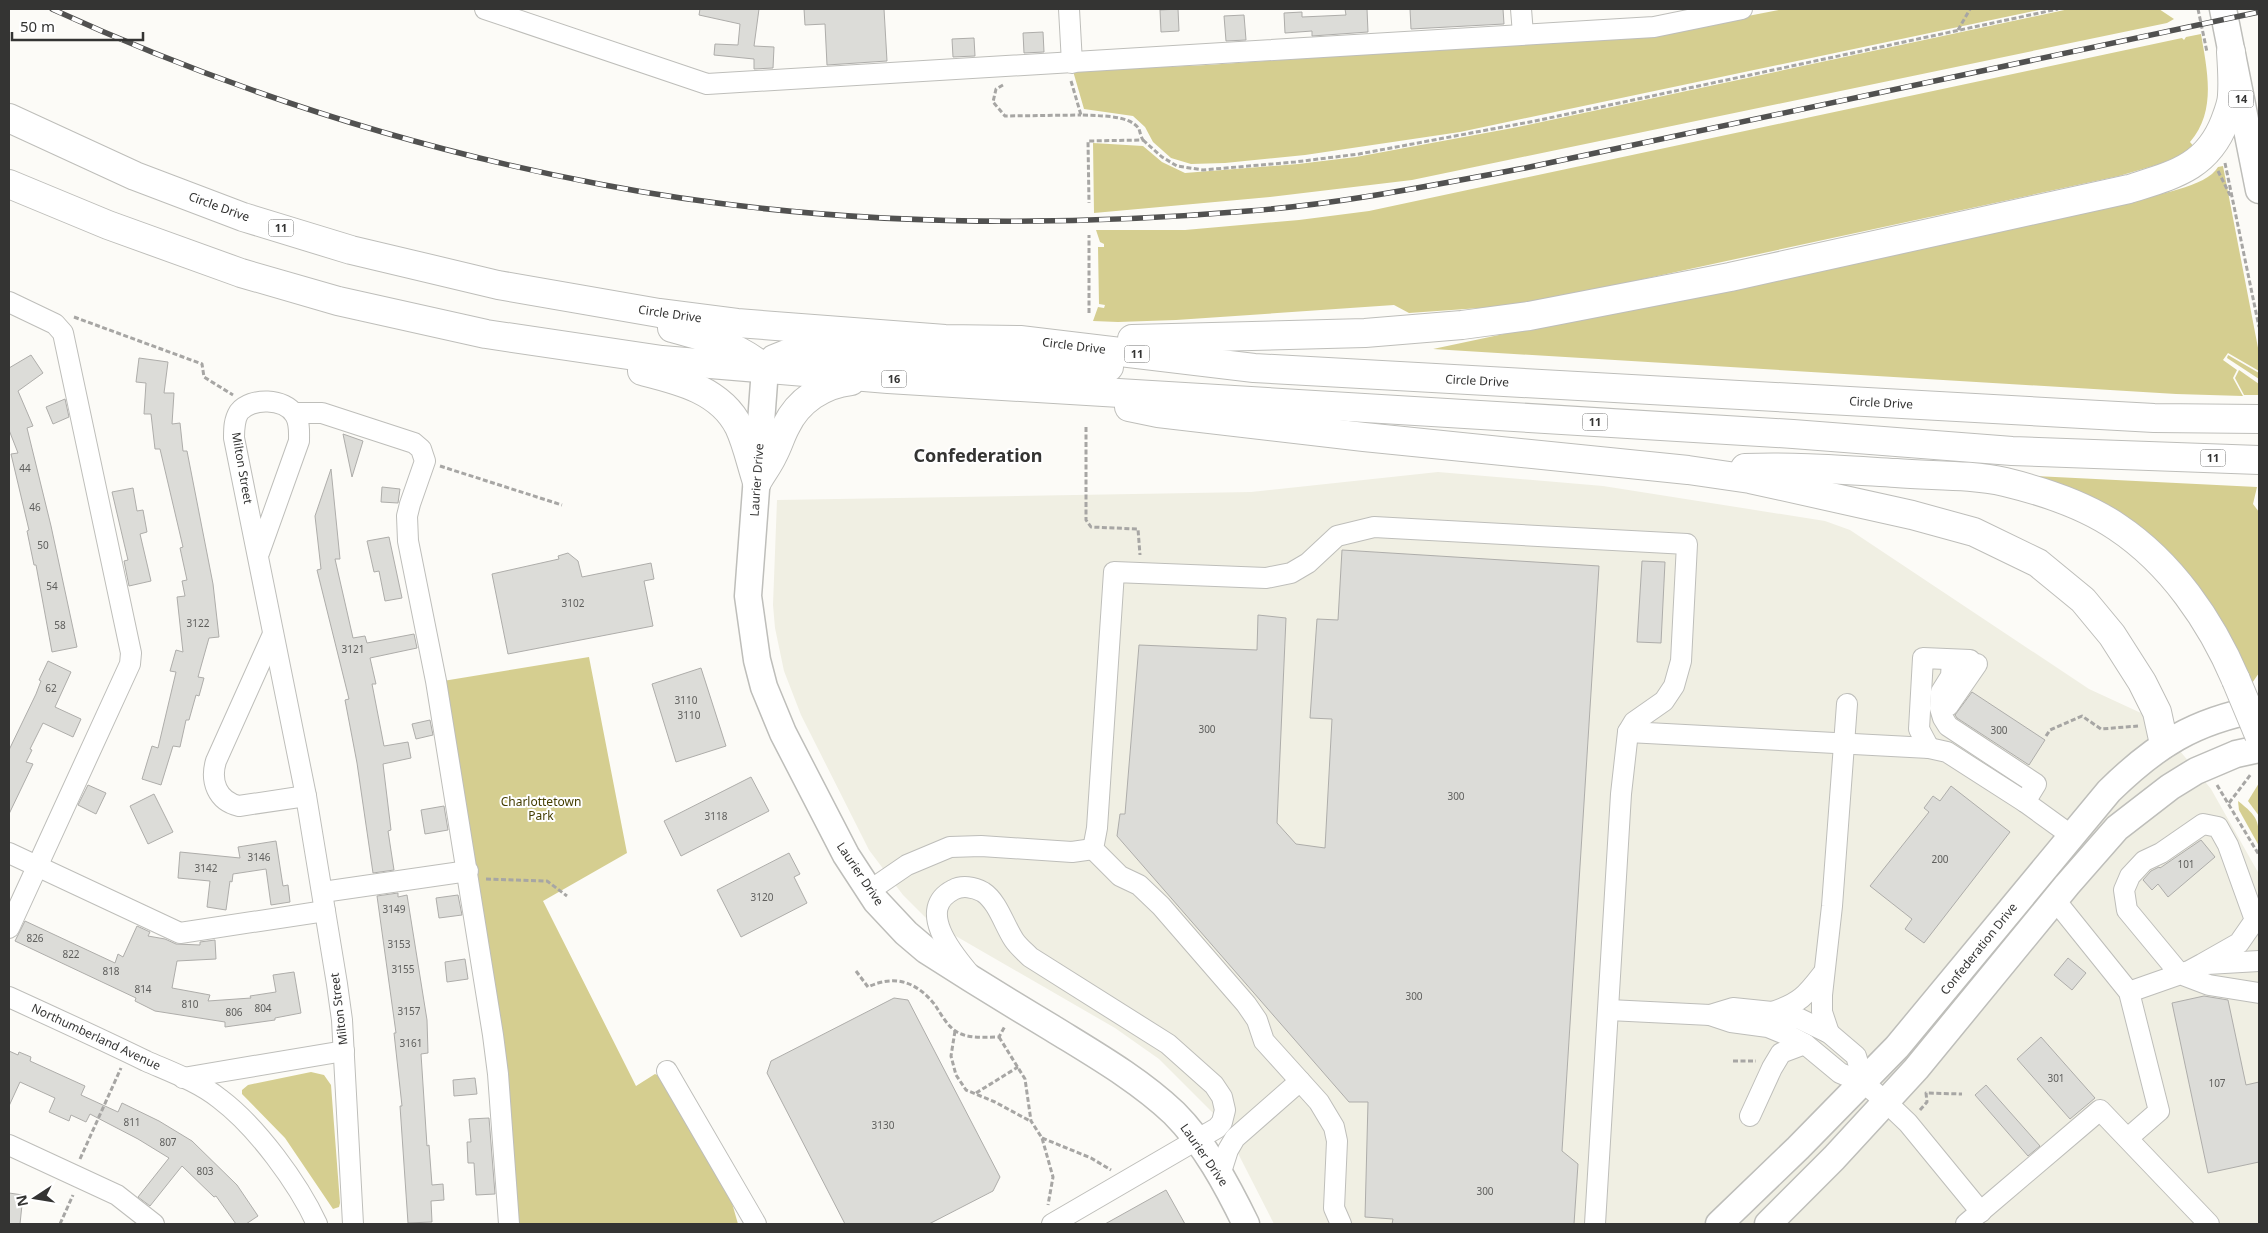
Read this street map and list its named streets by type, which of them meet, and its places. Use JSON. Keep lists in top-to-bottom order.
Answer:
{
  "streets": {
    "highway": ["Circle Drive", "11", "16"],
    "main road": ["14", "Laurier Drive", "Confederation Drive"],
    "street": ["Milton Street", "Northumberland Avenue"]
  },
  "crossings": [
    ["11", "16"],
    ["16", "Laurier Drive"]
  ],
  "districts": ["Confederation"],
  "parks": ["Charlottetown Park"],
  "house_numbers": [
    "44",
    "46",
    "50",
    "54",
    "3102",
    "3122",
    "58",
    "3121",
    "62",
    "3110",
    "3110",
    "300",
    "300",
    "300",
    "3118",
    "3146",
    "200",
    "101",
    "3142",
    "3120",
    "3149",
    "826",
    "3153",
    "822",
    "3155",
    "818",
    "814",
    "300",
    "810",
    "804",
    "3157",
    "806",
    "3161",
    "301",
    "107",
    "811",
    "3130",
    "807",
    "803",
    "300"
  ],
  "scale_bar": "50 m",
  "north": "left"
}
